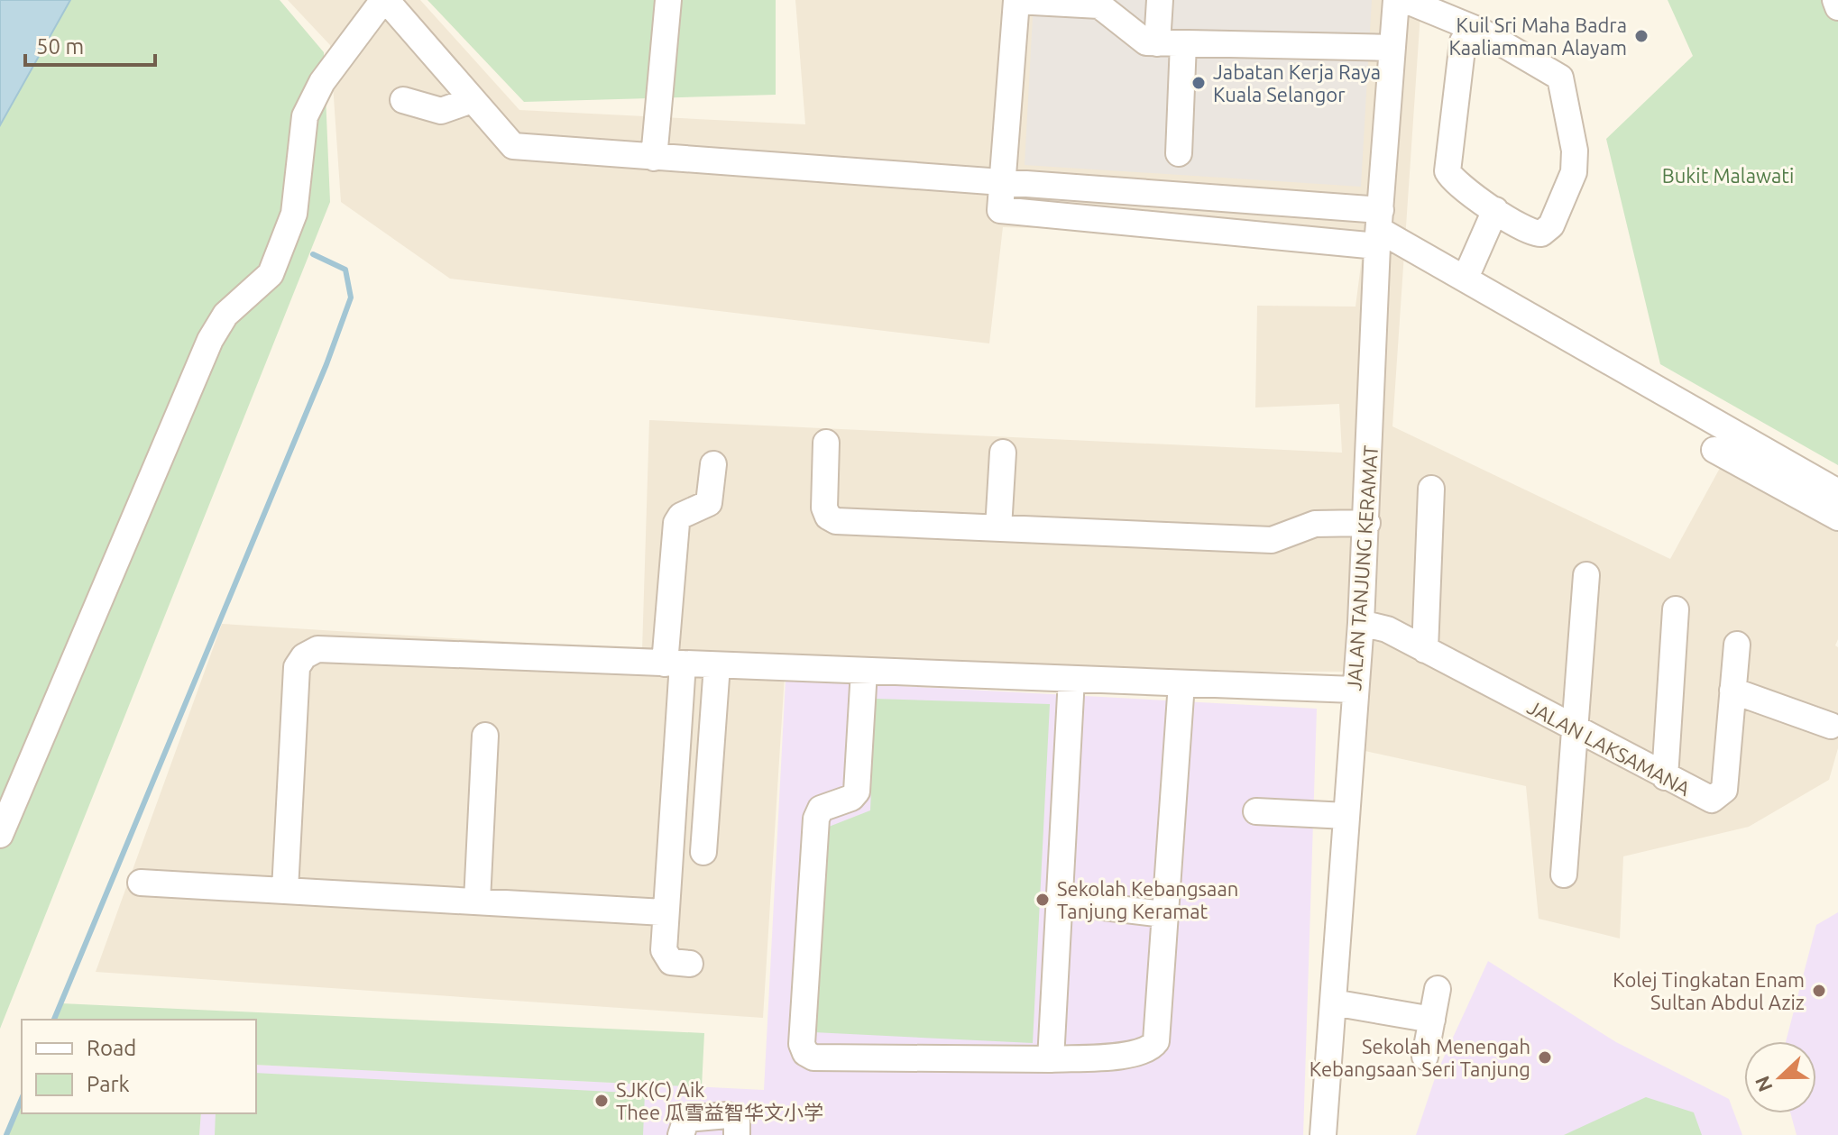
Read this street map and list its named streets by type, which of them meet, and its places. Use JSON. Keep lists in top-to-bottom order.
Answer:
{
  "streets": {
    "street": ["JALAN TANJUNG KERAMAT", "JALAN LAKSAMANA"]
  },
  "crossings": [
    ["JALAN TANJUNG KERAMAT", "JALAN LAKSAMANA"]
  ],
  "parks": ["Bukit Malawati"],
  "places": [
    "Kuil Sri Maha Badra Kaaliamman Alayam",
    "Jabatan Kerja Raya Kuala Selangor",
    "Sekolah Kebangsaan Tanjung Keramat",
    "Kolej Tingkatan Enam Sultan Abdul Aziz",
    "Sekolah Menengah Kebangsaan Seri Tanjung",
    "SJK(C) Aik Thee 瓜雪益智华文小学"
  ],
  "legend": ["Road", "Park"],
  "scale_bar": "50 m",
  "north": "left"
}
